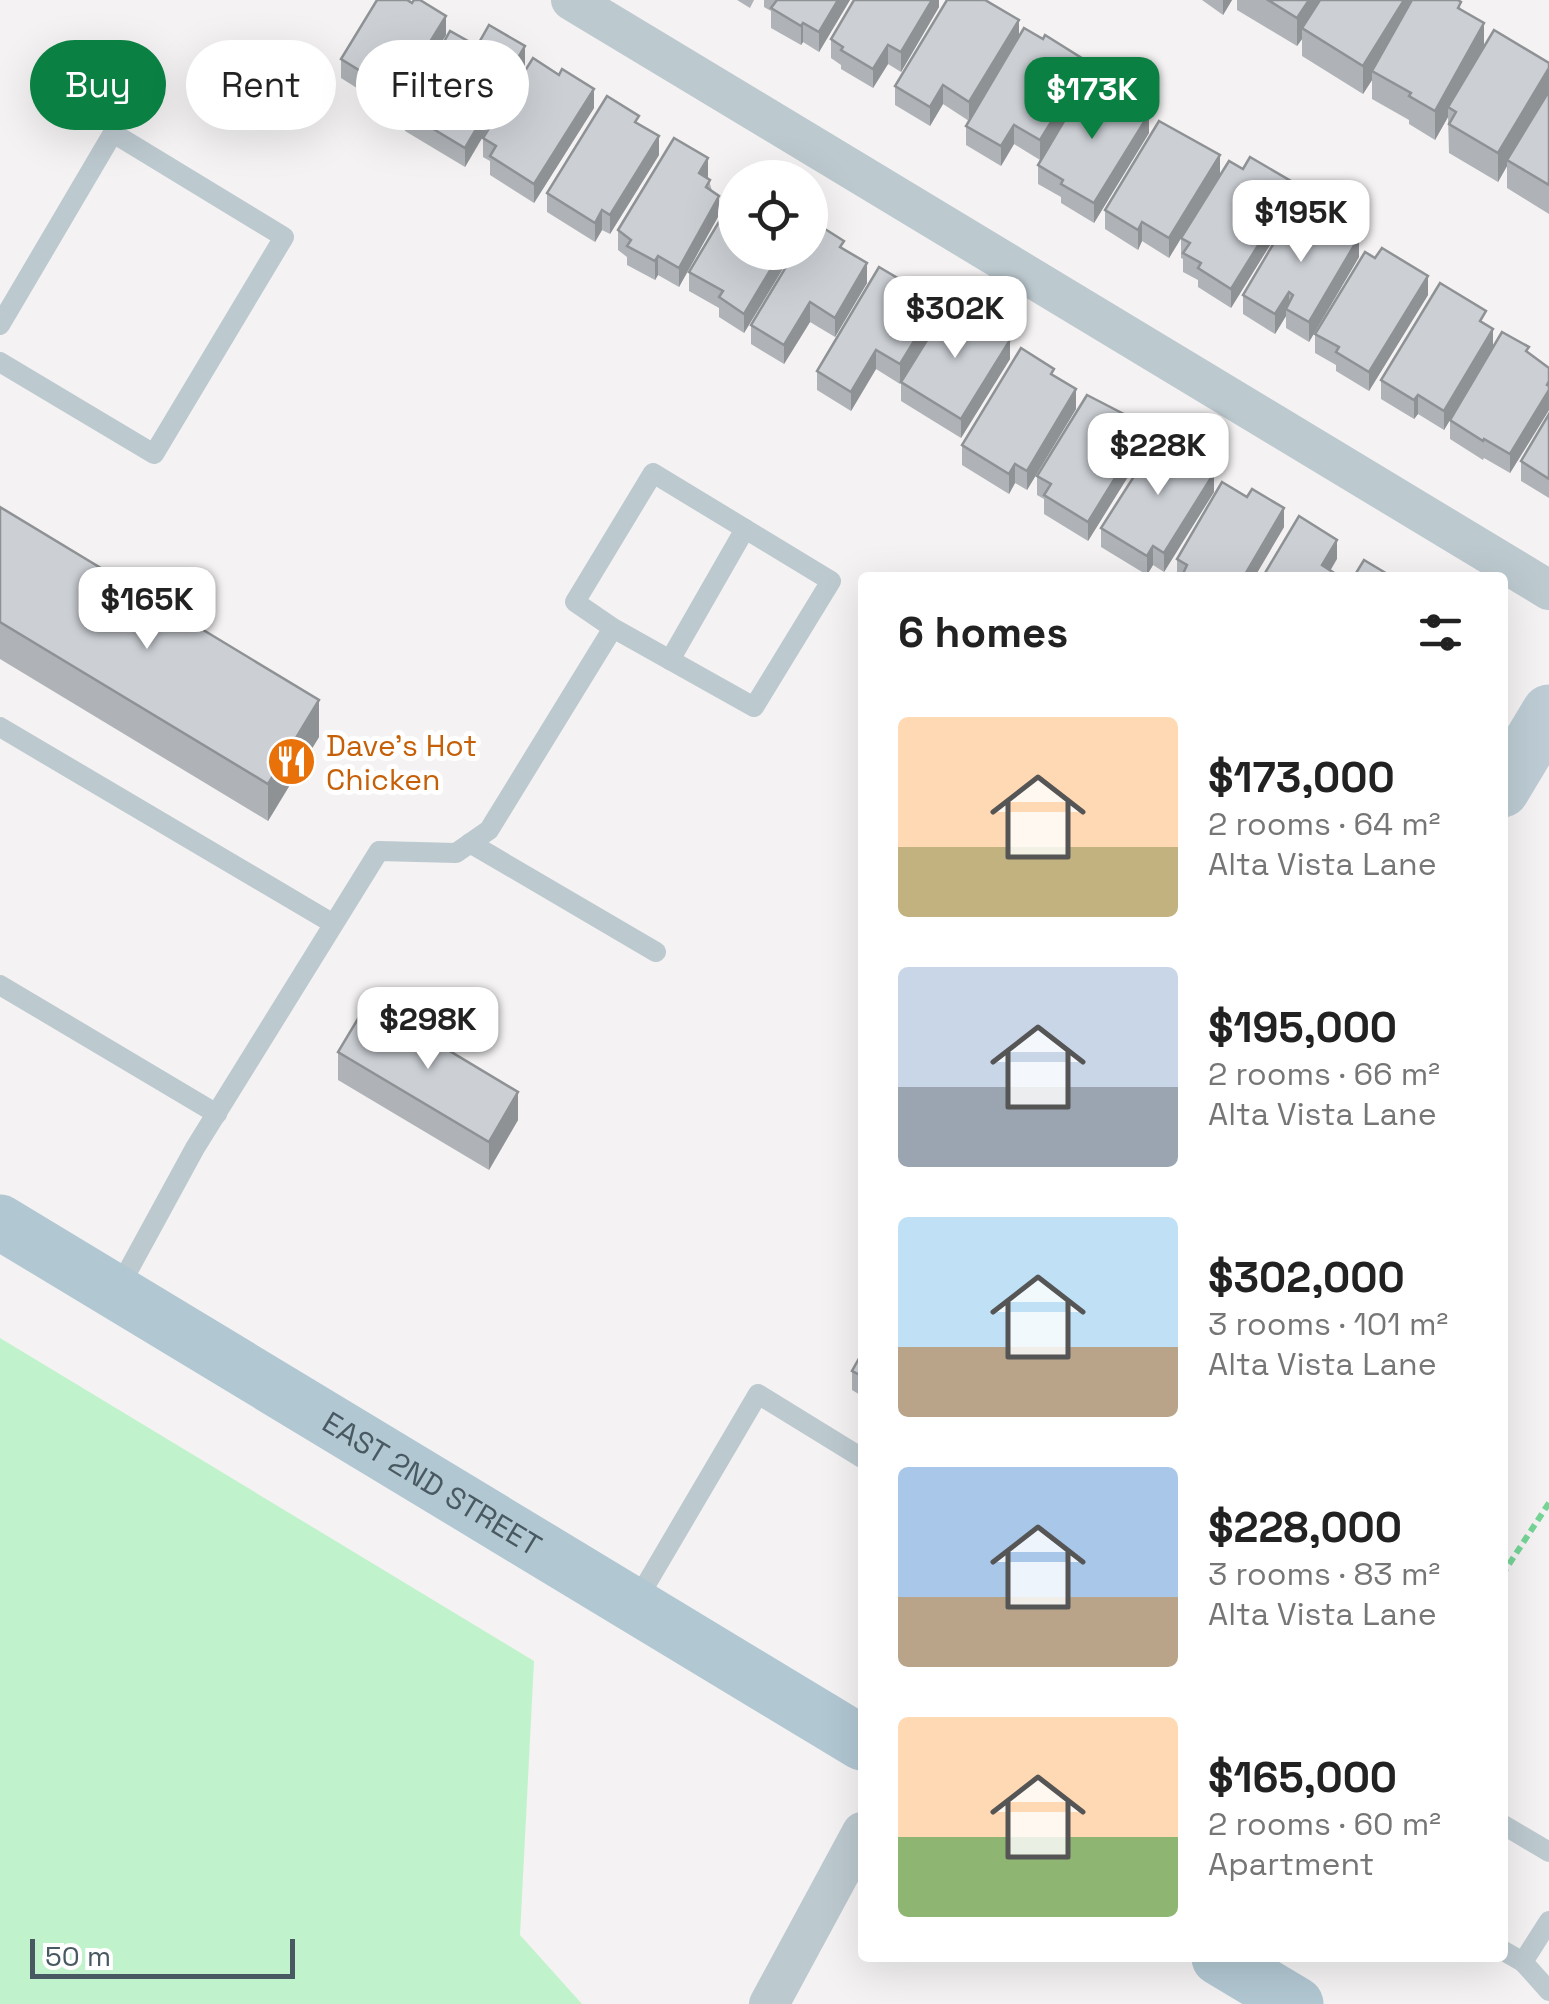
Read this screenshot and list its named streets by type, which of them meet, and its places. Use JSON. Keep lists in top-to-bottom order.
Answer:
{
  "streets": {
    "main road": ["EAST 2ND STREET"]
  },
  "places": {
    "restaurant": ["Dave's Hot Chicken"]
  },
  "scale_bar": "50 m",
  "page": {
    "chip": ["Buy", "Rent", "Filters"],
    "price": [
      "$173K",
      "$195K",
      "$302K",
      "$228K",
      "$165K",
      "$298K"
    ],
    "heading": "6 homes",
    "list": [
      {
        "name": "$173,000",
        "note": "2 rooms · 64 m² · Alta Vista Lane"
      },
      {
        "name": "$195,000",
        "note": "2 rooms · 66 m² · Alta Vista Lane"
      },
      {
        "name": "$302,000",
        "note": "3 rooms · 101 m² · Alta Vista Lane"
      },
      {
        "name": "$228,000",
        "note": "3 rooms · 83 m² · Alta Vista Lane"
      },
      {
        "name": "$165,000",
        "note": "2 rooms · 60 m² · Apartment"
      }
    ],
    "scale": "50 m"
  }
}
